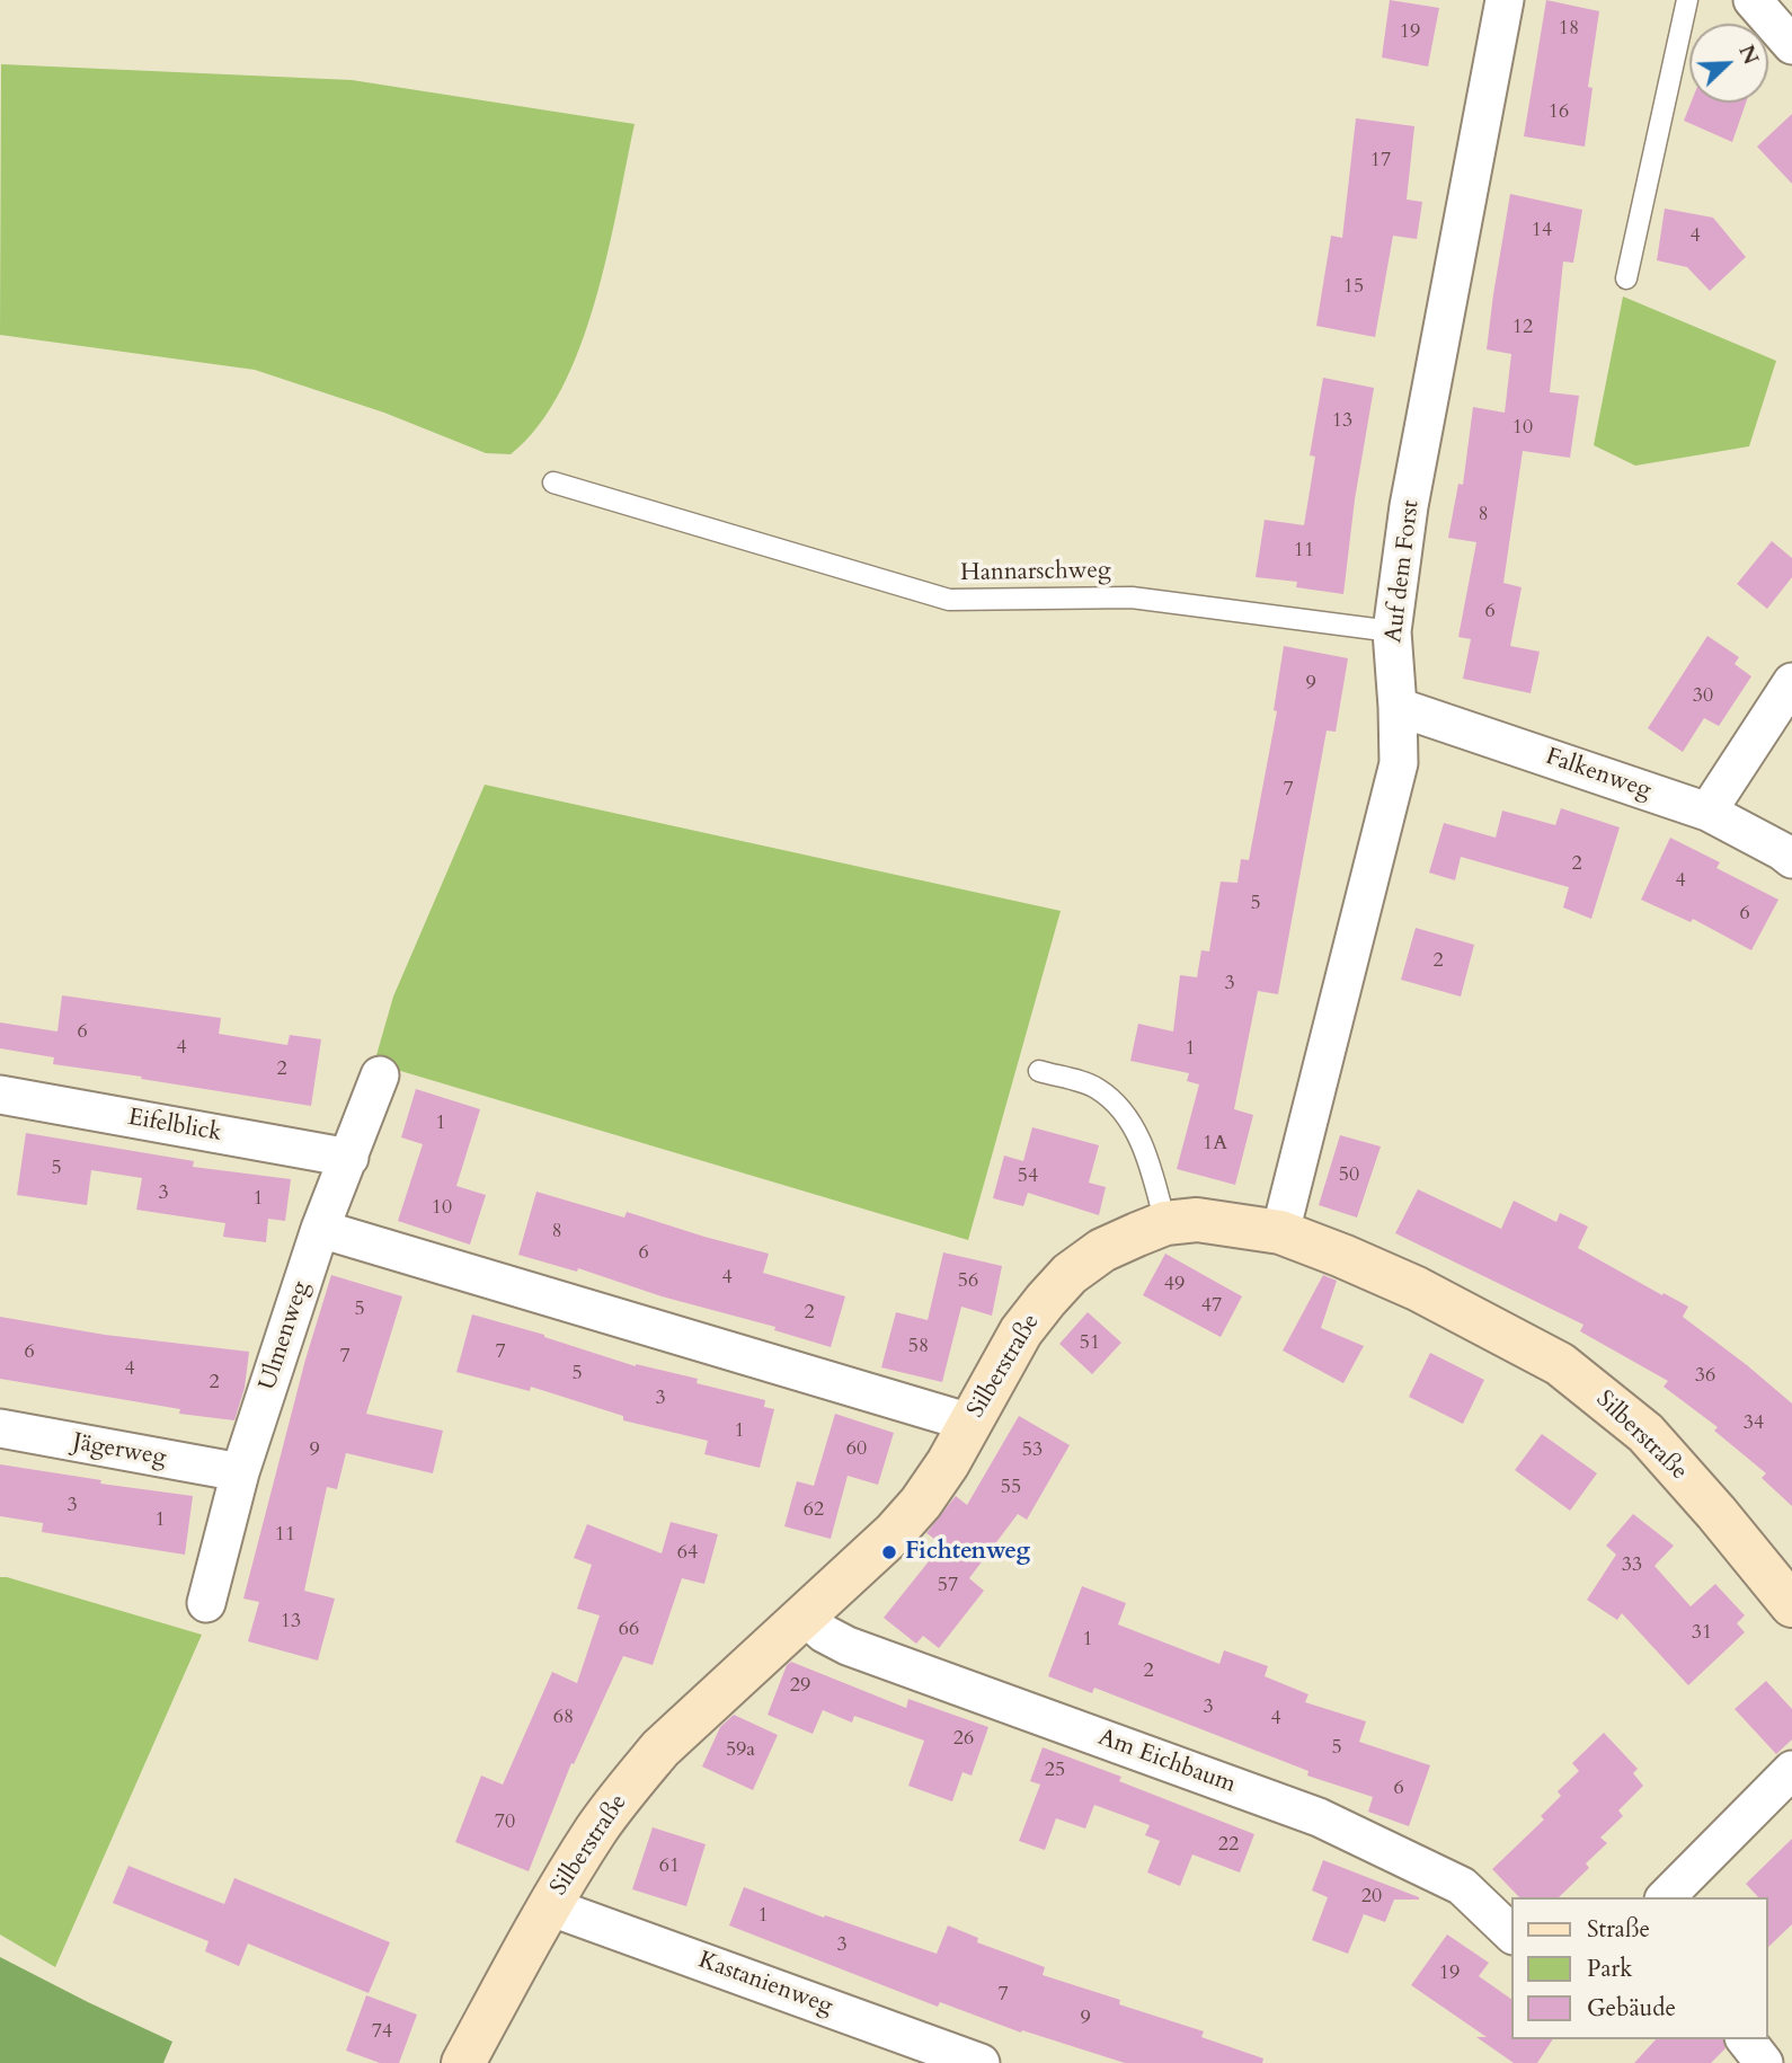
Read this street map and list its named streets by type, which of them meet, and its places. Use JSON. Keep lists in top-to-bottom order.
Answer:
{
  "streets": {
    "street": [
      "Auf dem Forst",
      "Falkenweg",
      "Eifelblick",
      "Ulmenweg",
      "Silberstraße",
      "Jägerweg",
      "Am Eichbaum",
      "Kastanienweg"
    ],
    "lane": ["Hannarschweg"]
  },
  "crossings": [
    ["Auf dem Forst", "Hannarschweg"],
    ["Auf dem Forst", "Falkenweg"],
    ["Auf dem Forst", "Silberstraße"],
    ["Eifelblick", "Ulmenweg"],
    ["Ulmenweg", "Jägerweg"],
    ["Silberstraße", "Am Eichbaum"],
    ["Silberstraße", "Kastanienweg"]
  ],
  "places": ["Fichtenweg"],
  "house_numbers": [
    "18",
    "19",
    "16",
    "17",
    "14",
    "4",
    "15",
    "12",
    "13",
    "10",
    "8",
    "11",
    "6",
    "9",
    "30",
    "7",
    "2",
    "4",
    "5",
    "6",
    "2",
    "3",
    "6",
    "4",
    "1",
    "2",
    "1",
    "1A",
    "5",
    "50",
    "54",
    "3",
    "1",
    "10",
    "8",
    "6",
    "4",
    "56",
    "49",
    "47",
    "5",
    "2",
    "51",
    "58",
    "6",
    "7",
    "7",
    "4",
    "5",
    "36",
    "2",
    "3",
    "34",
    "1",
    "60",
    "9",
    "53",
    "55",
    "3",
    "62",
    "1",
    "11",
    "64",
    "33",
    "57",
    "13",
    "66",
    "31",
    "1",
    "2",
    "29",
    "3",
    "68",
    "4",
    "26",
    "5",
    "59a",
    "25",
    "6",
    "70",
    "22",
    "61",
    "20",
    "1",
    "3",
    "19",
    "7",
    "9",
    "74"
  ],
  "legend": ["Straße", "Park", "Gebäude"],
  "north": "top right"
}
